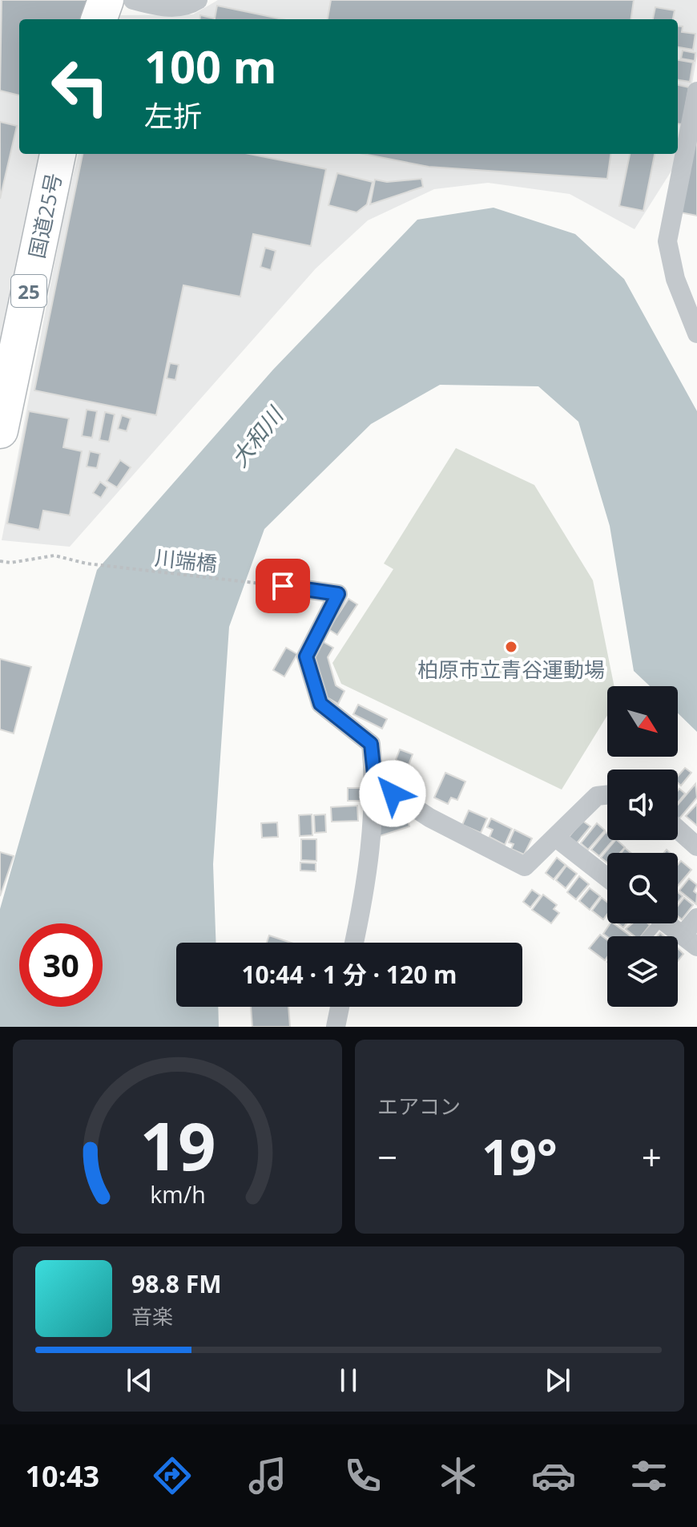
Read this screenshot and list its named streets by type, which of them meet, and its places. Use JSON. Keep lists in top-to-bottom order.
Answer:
{
  "streets": {
    "highway": ["国道25号", "25"],
    "path": ["川端橋"]
  },
  "water": ["大和川"],
  "places": ["柏原市立青谷運動場"],
  "north": "bottom right",
  "page": {
    "turn": ["100 m", "左折"],
    "limit": "30",
    "trip": "10:44 · 1 分 · 120 m",
    "tile": "エアコン",
    "heat": ["−", "19°", "+"],
    "song": ["98.8 FM", "音楽"],
    "tabs": "10:43",
    "gauge": ["19", "km/h"]
  }
}
